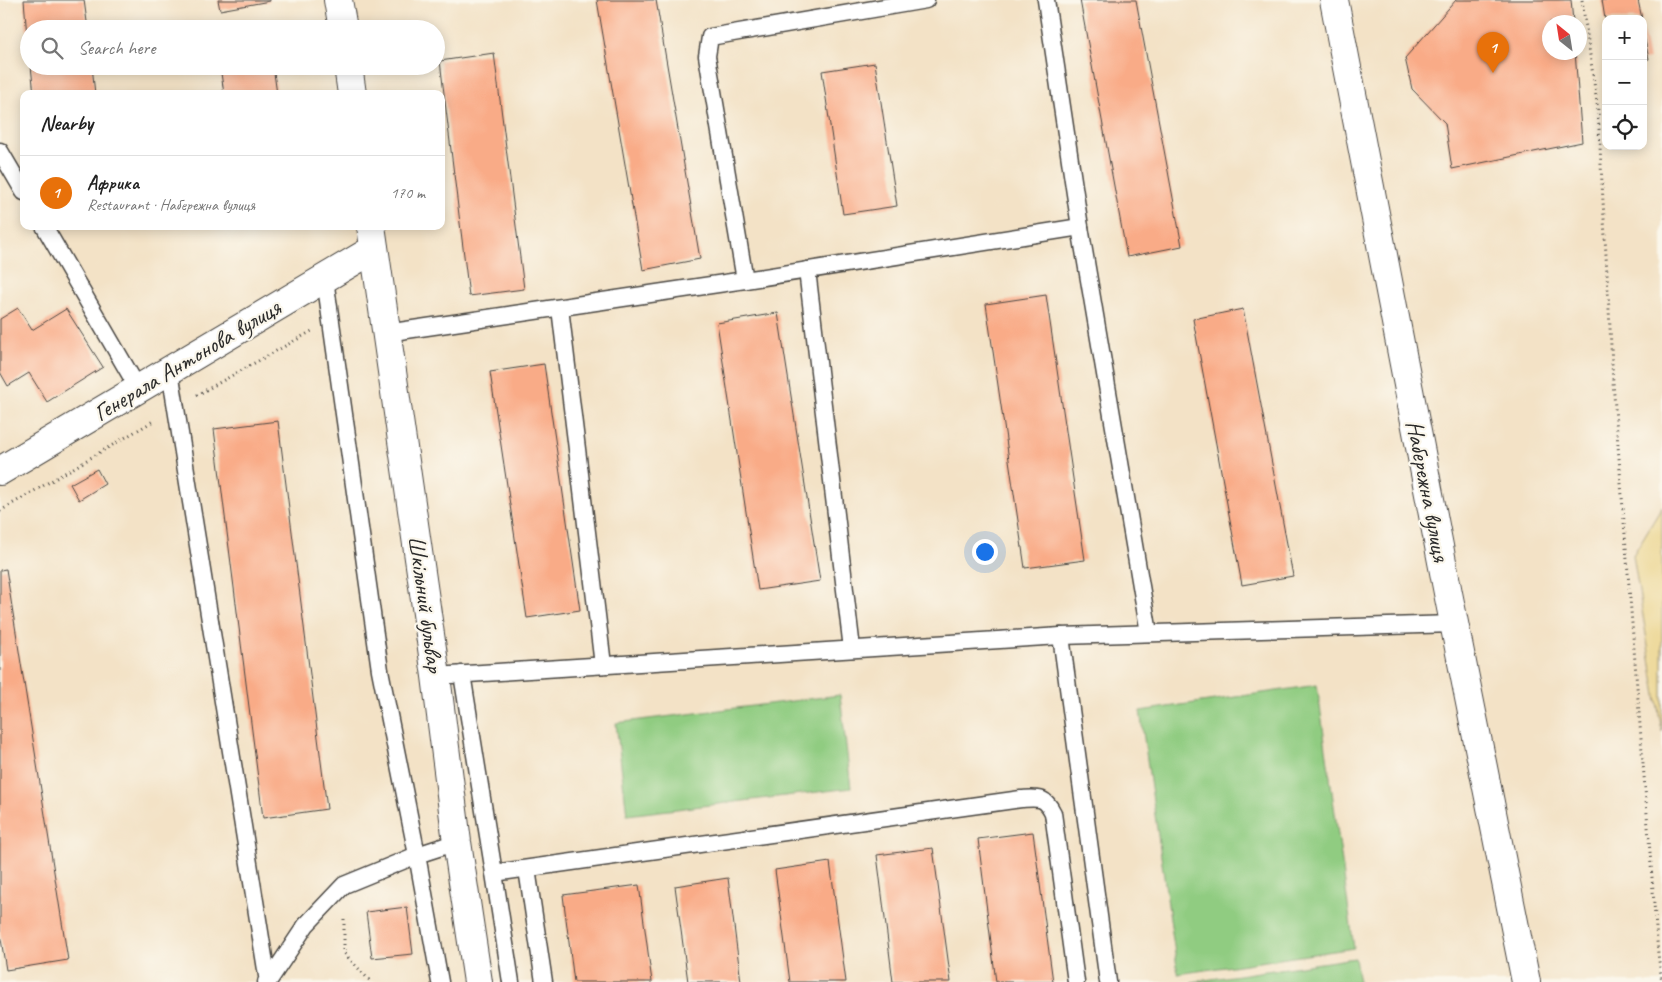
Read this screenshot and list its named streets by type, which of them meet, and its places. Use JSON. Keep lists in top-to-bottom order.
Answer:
{
  "streets": {
    "street": ["Генерала Антонова вулиця", "Набережна вулиця", "Шкільний бульвар"]
  },
  "crossings": [
    ["Генерала Антонова вулиця", "Шкільний бульвар"]
  ],
  "north": "top left",
  "page": {
    "map_buttons": ["+", "−"],
    "search": "Search here",
    "pins": "1",
    "heading": "Nearby",
    "list": [
      {
        "mark": "1",
        "name": "Африка",
        "note": "Restaurant · Набережна вулиця",
        "value": "170 m"
      }
    ]
  }
}
